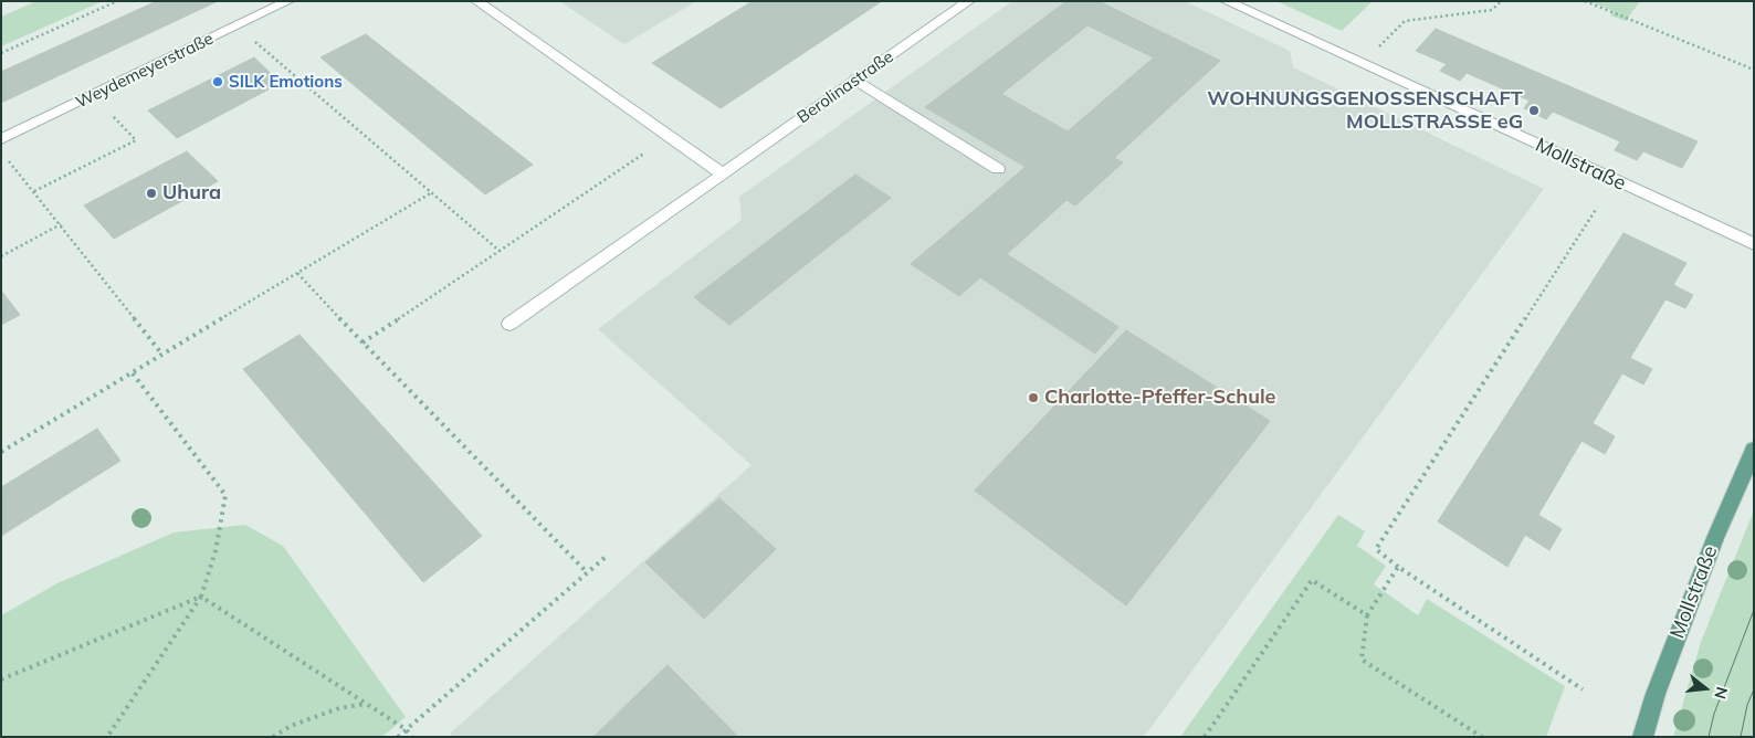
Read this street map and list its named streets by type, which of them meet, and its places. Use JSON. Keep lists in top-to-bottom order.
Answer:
{
  "streets": {
    "main road": ["Mollstraße"],
    "street": ["Weydemeyerstraße", "Berolinastraße"]
  },
  "places": [
    "SILK Emotions",
    "WOHNUNGSGENOSSENSCHAFT MOLLSTRASSE eG",
    "Uhura",
    "Charlotte-Pfeffer-Schule"
  ],
  "north": "right"
}
